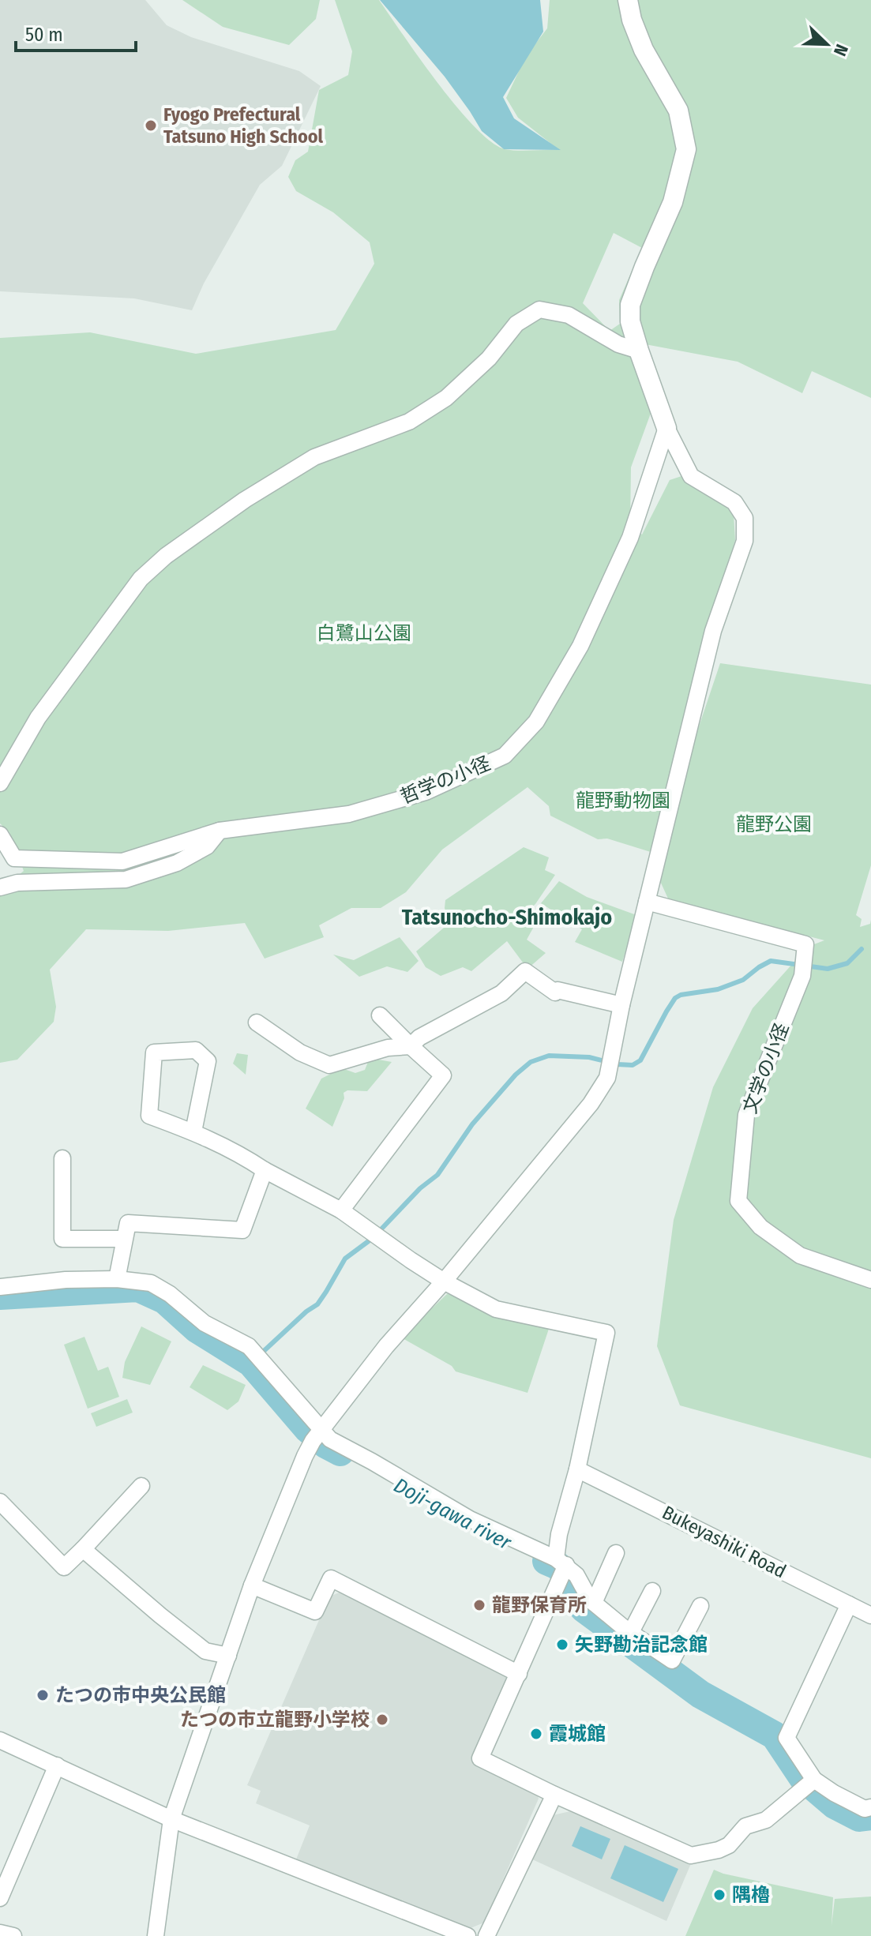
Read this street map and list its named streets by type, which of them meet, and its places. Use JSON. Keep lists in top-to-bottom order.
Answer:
{
  "streets": {
    "street": ["哲学の小径", "文学の小径", "Bukeyashiki Road"]
  },
  "districts": ["Tatsunocho-Shimokajo"],
  "water": ["Doji-gawa river"],
  "parks": ["白鷺山公園", "龍野動物園", "龍野公園"],
  "places": [
    "Fyogo Prefectural Tatsuno High School",
    "龍野保育所",
    "矢野勘治記念館",
    "たつの市中央公民館",
    "たつの市立龍野小学校",
    "霞城館",
    "隅櫓"
  ],
  "scale_bar": "50 m",
  "north": "bottom right"
}
